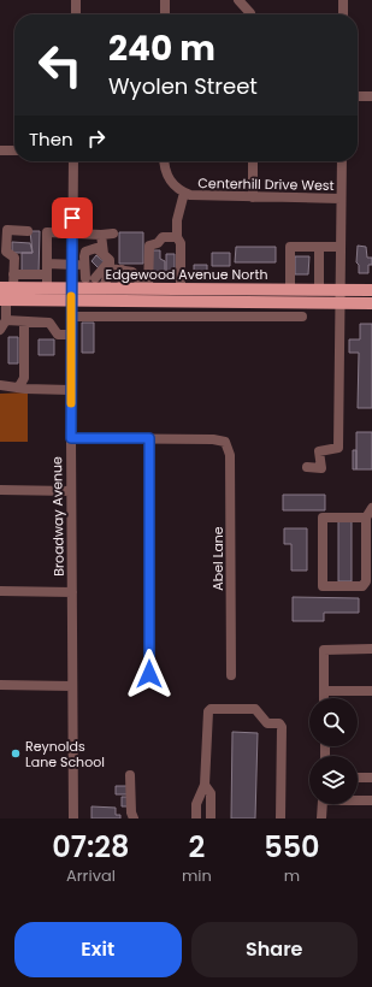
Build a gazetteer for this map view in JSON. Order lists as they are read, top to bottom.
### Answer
{
  "streets": {
    "main road": ["Edgewood Avenue North"],
    "street": ["Centerhill Drive West", "Broadway Avenue", "Abel Lane"]
  },
  "crossings": [
    ["Edgewood Avenue North", "Broadway Avenue"]
  ],
  "places": ["Reynolds Lane School"],
  "page": {
    "turn": ["240 m", "Wyolen Street"],
    "then": "Then",
    "eta": [
      "07:28",
      "Arrival",
      "2",
      "min",
      "550",
      "m"
    ],
    "buttons": ["Exit", "Share"]
  }
}
